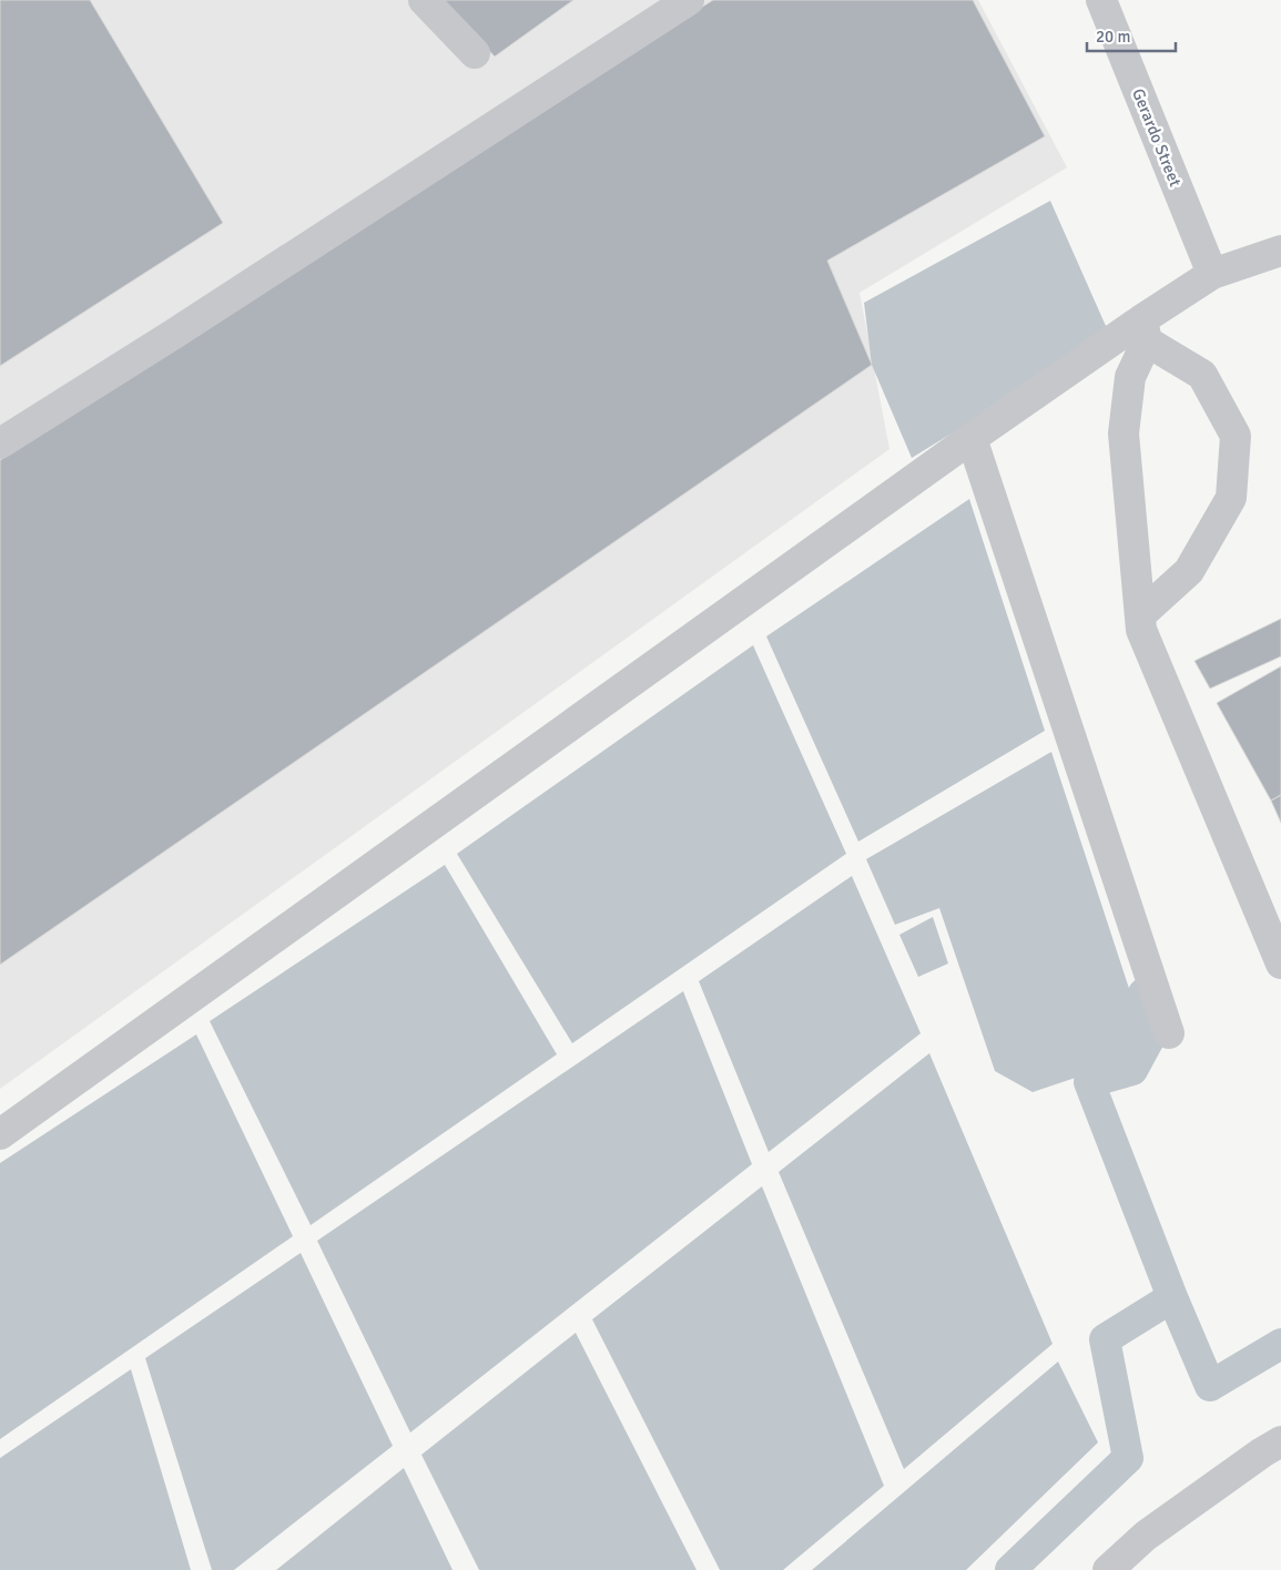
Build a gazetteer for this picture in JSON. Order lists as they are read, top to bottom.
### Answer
{
  "streets": {
    "street": ["Gerardo Street"]
  },
  "scale_bar": "20 m"
}
